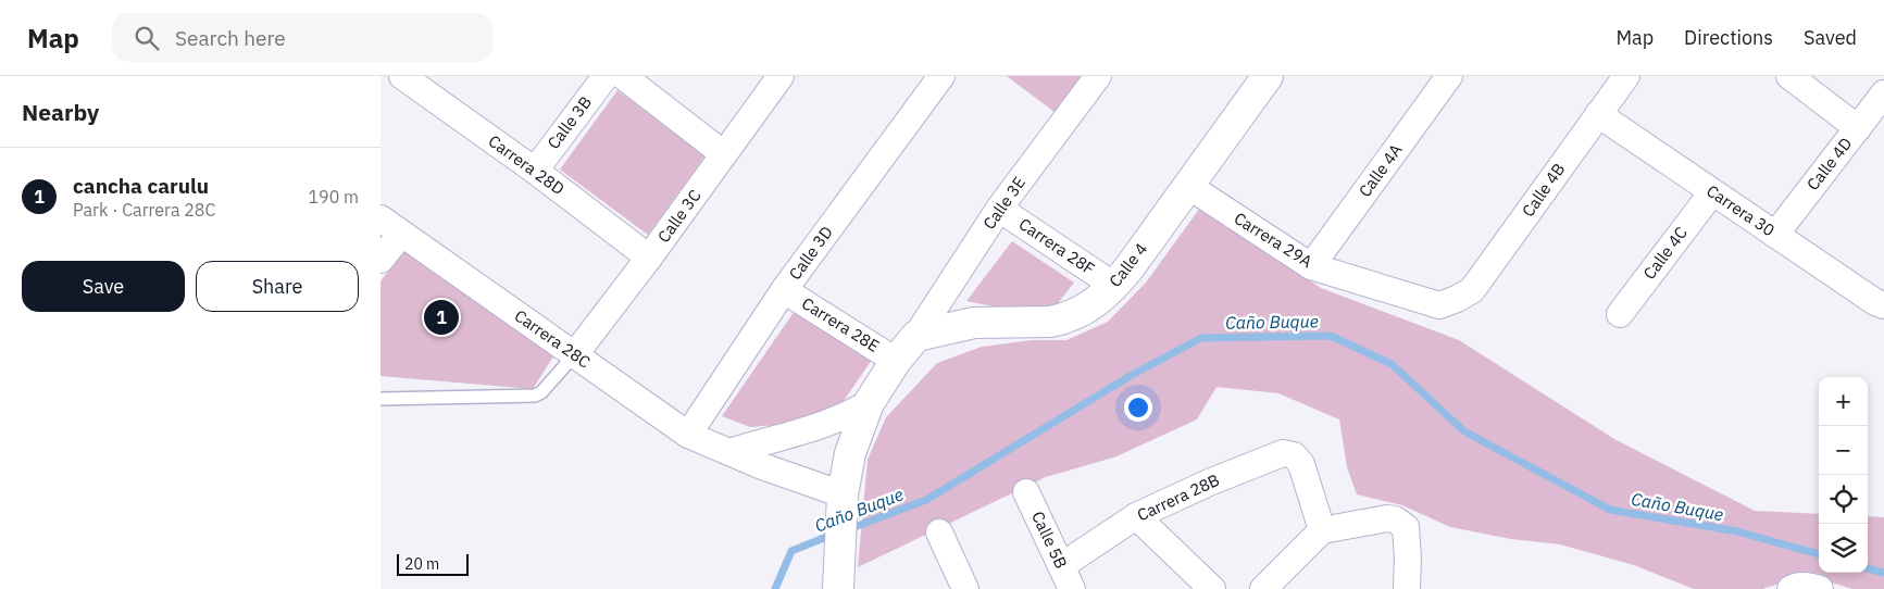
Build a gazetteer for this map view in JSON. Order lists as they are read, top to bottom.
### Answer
{
  "streets": {
    "street": [
      "Calle 3B",
      "Calle 4D",
      "Carrera 28D",
      "Calle 4A",
      "Calle 4B",
      "Calle 3E",
      "Carrera 30",
      "Calle 3C",
      "Carrera 29A",
      "Carrera 28F",
      "Calle 3D",
      "Calle 4C",
      "Calle 4",
      "Carrera 28E",
      "Carrera 28C",
      "Carrera 28B",
      "Calle 5B"
    ]
  },
  "crossings": [
    ["Calle 3B", "Carrera 28D"],
    ["Calle 4D", "Carrera 30"],
    ["Carrera 28D", "Calle 3C"],
    ["Calle 4A", "Carrera 29A"],
    ["Calle 4B", "Carrera 30"],
    ["Calle 4B", "Carrera 29A"],
    ["Calle 3E", "Carrera 28F"],
    ["Calle 3E", "Calle 4"],
    ["Carrera 30", "Calle 4C"],
    ["Calle 3C", "Carrera 28C"],
    ["Carrera 29A", "Calle 4"],
    ["Carrera 28F", "Calle 4"],
    ["Calle 3D", "Carrera 28E"],
    ["Calle 3D", "Carrera 28C"],
    ["Carrera 28B", "Calle 5B"]
  ],
  "water": ["Caño Buque"],
  "scale_bar": "20 m",
  "page": {
    "header": "Map",
    "search": "Search here",
    "nav": ["Map", "Directions", "Saved"],
    "heading": "Nearby",
    "list": [
      {
        "mark": "1",
        "name": "cancha carulu",
        "note": "Park · Carrera 28C",
        "value": "190 m"
      }
    ],
    "buttons": ["Save", "Share"],
    "pins": "1",
    "map_buttons": ["+", "−"],
    "scale": "20 m"
  }
}
